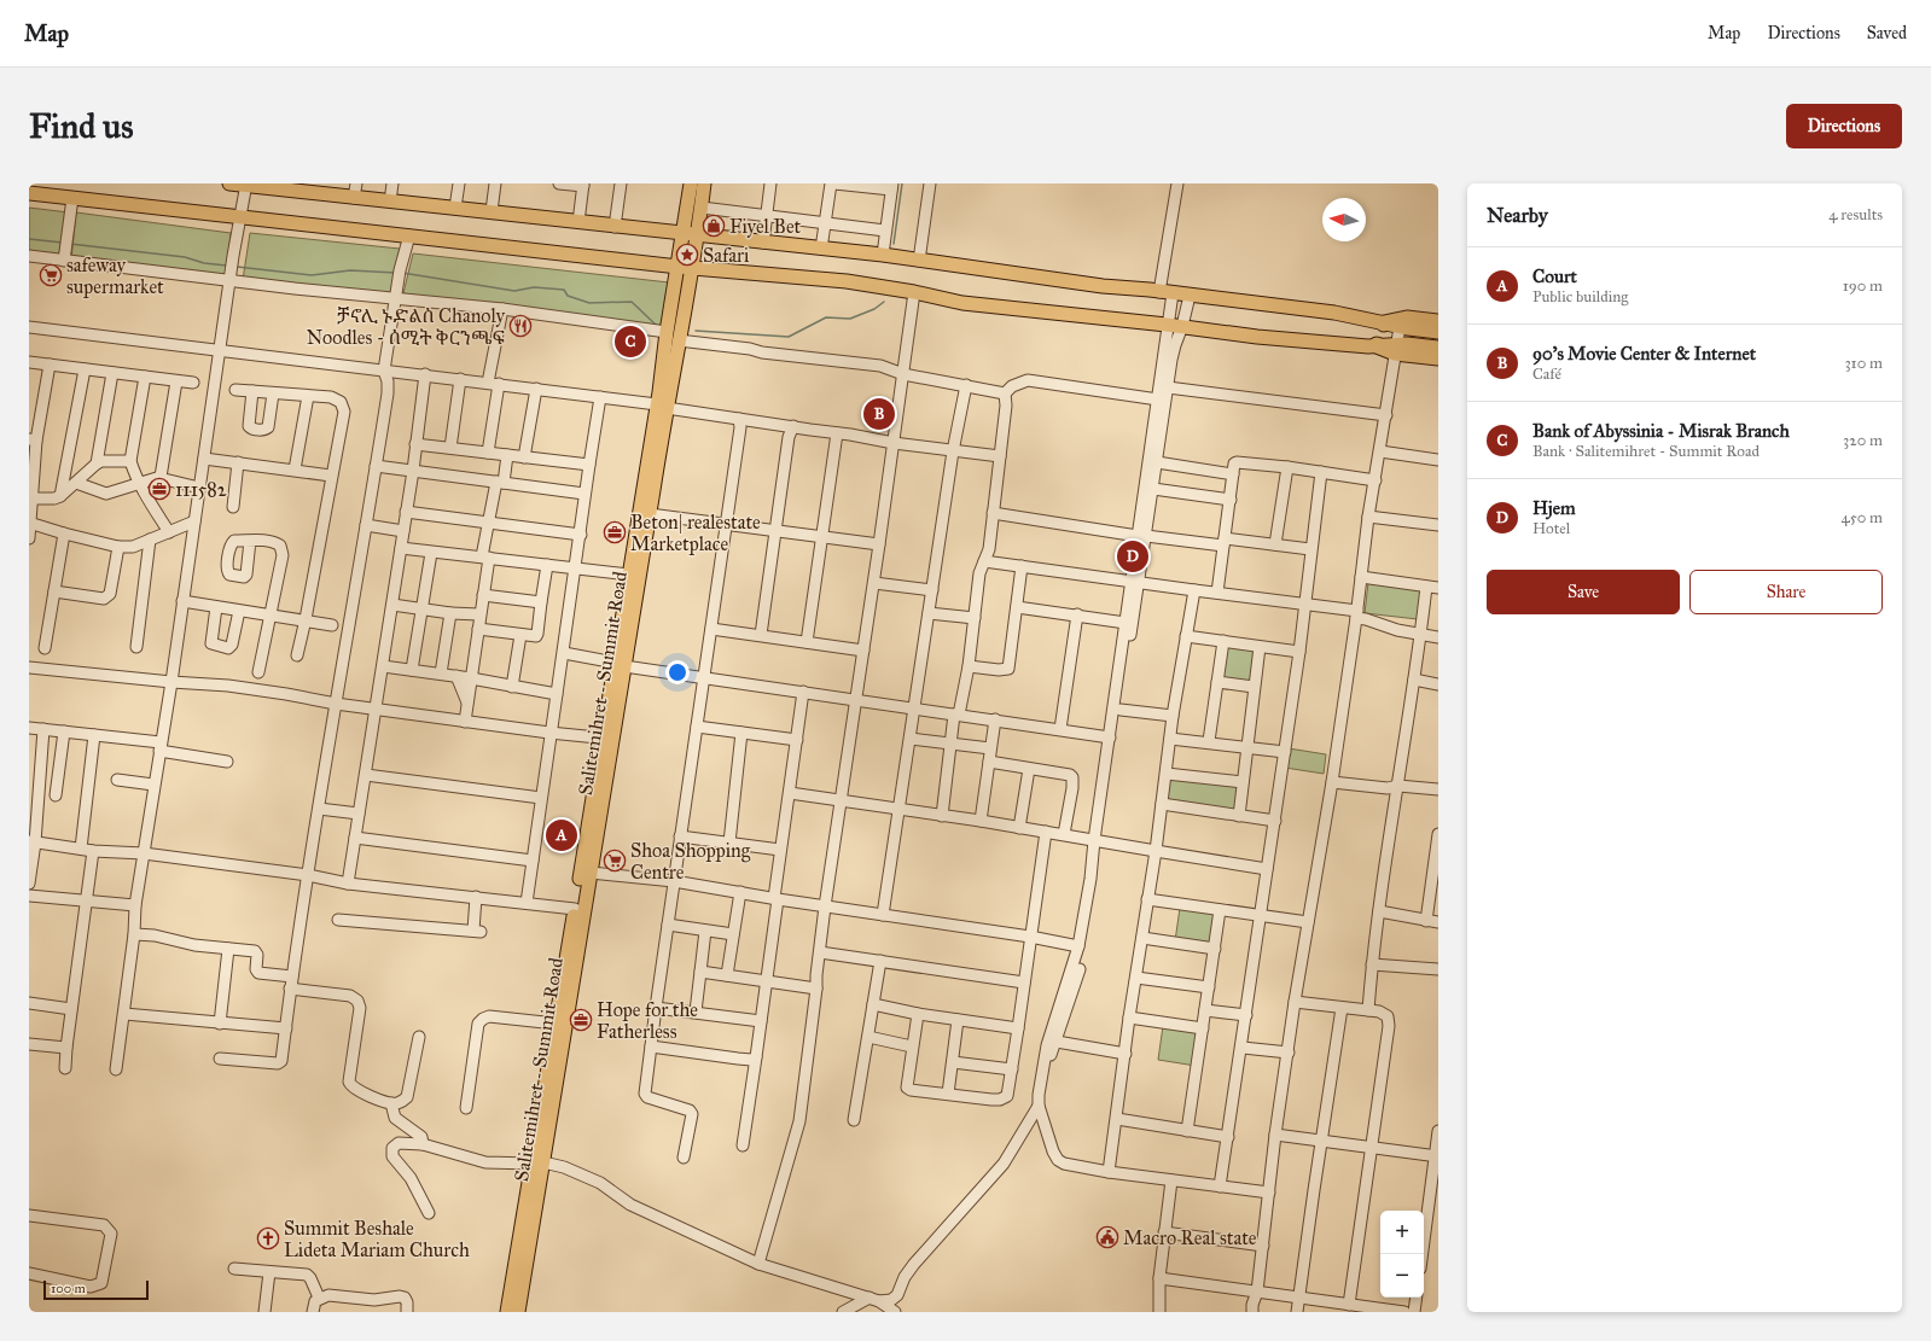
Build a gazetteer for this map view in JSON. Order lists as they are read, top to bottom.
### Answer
{
  "streets": {
    "main road": ["Salitemihret - Summit Road"]
  },
  "places": {
    "shop": ["Fiyel Bet"],
    "place": ["Safari"],
    "supermarket": ["safeway supermarket", "Shoa Shopping Centre"],
    "restaurant": ["ቻኖሊ ኑድልስ Chanoly Noodles - ሰሚት ቅርንጫፍ"],
    "office": ["111582", "Beton| realestate Marketplace", "Hope for the Fatherless"],
    "public building": ["Macro Real state"],
    "church": ["Summit Beshale Lideta Mariam Church"]
  },
  "scale_bar": "100 m",
  "north": "left",
  "page": {
    "header": "Map",
    "nav": ["Map", "Directions", "Saved"],
    "buttons": [
      "Directions",
      ["Save", "Share"]
    ],
    "title": "Find us",
    "heading": ["Nearby", "4 results"],
    "list": [
      {
        "mark": "A",
        "name": "Court",
        "note": "Public building",
        "value": "190 m"
      },
      {
        "mark": "B",
        "name": "90's Movie Center & Internet",
        "note": "Café",
        "value": "310 m"
      },
      {
        "mark": "C",
        "name": "Bank of Abyssinia - Misrak Branch",
        "note": "Bank · Salitemihret - Summit Road",
        "value": "320 m"
      },
      {
        "mark": "D",
        "name": "Hjem",
        "note": "Hotel",
        "value": "450 m"
      }
    ],
    "pins": [
      "C",
      "B",
      "D",
      "A"
    ],
    "map_buttons": ["+", "−"],
    "scale": "100 m"
  }
}
